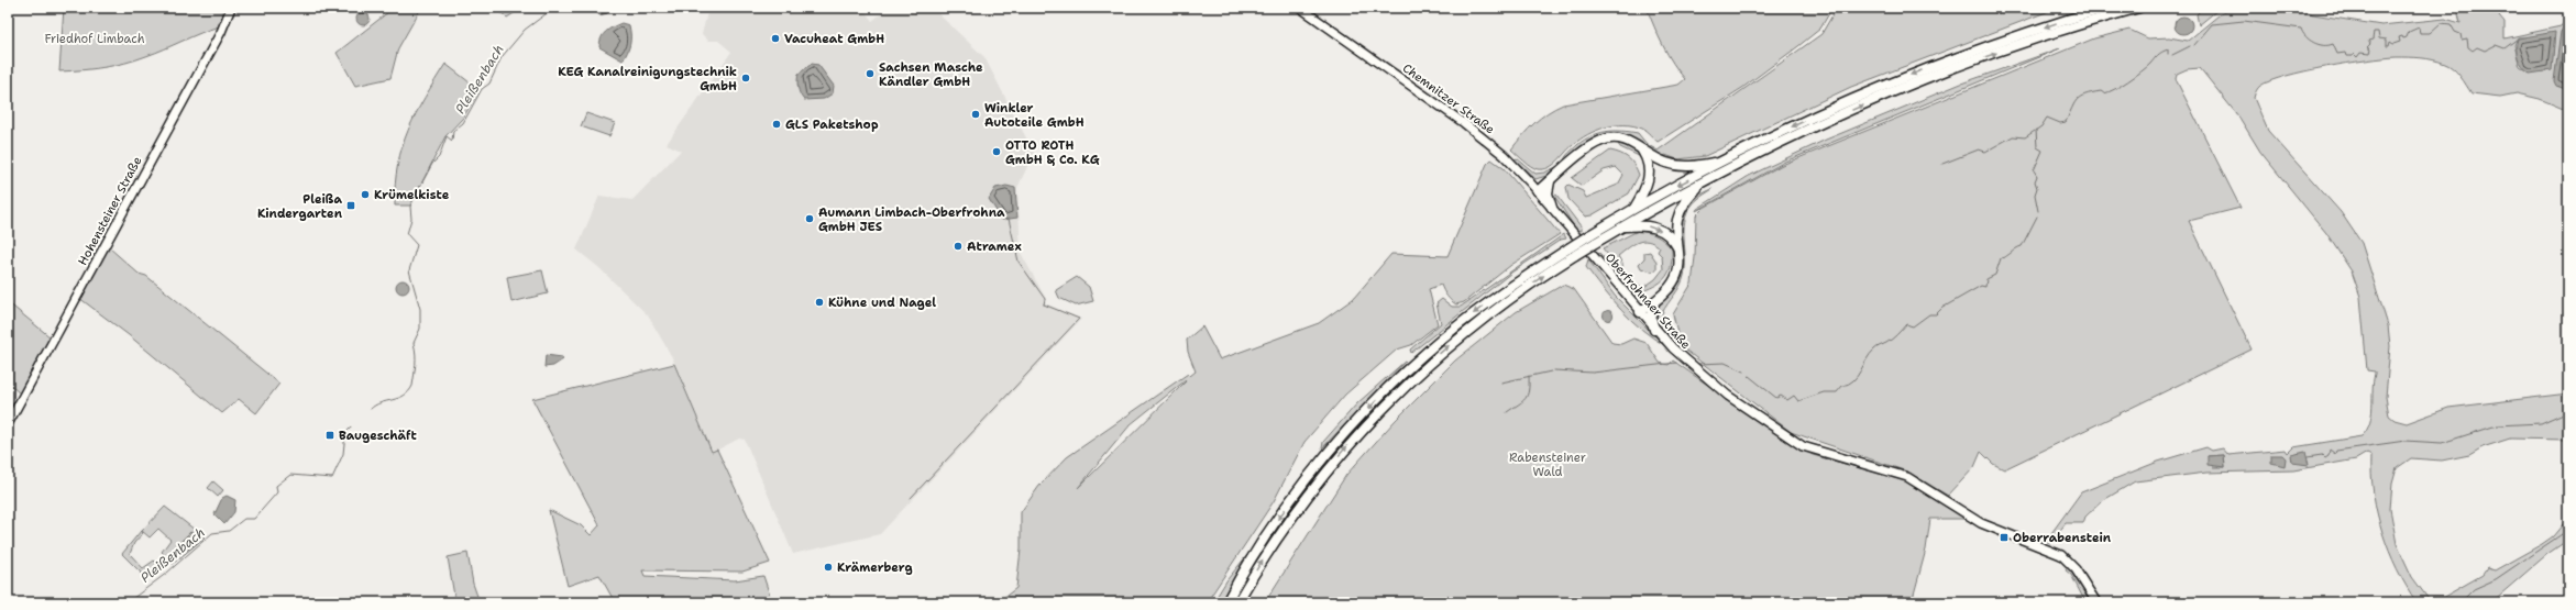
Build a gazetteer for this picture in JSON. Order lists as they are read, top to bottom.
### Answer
{
  "streets": {
    "main road": ["Chemnitzer Straße", "Hohensteiner Straße", "Oberfrohnaer Straße"]
  },
  "crossings": [
    ["Chemnitzer Straße", "Oberfrohnaer Straße"]
  ],
  "water": ["Pleißenbach"],
  "parks": ["Friedhof Limbach", "Rabensteiner Wald"],
  "places": {
    "other": [
      "Vacuheat GmbH",
      "Sachsen Masche Kändler GmbH",
      "KEG Kanalreinigungstechnik GmbH",
      "Winkler Autoteile GmbH",
      "GLS Paketshop",
      "OTTO ROTH GmbH & Co. KG",
      "Krümelkiste",
      "Aumann Limbach-Oberfrohna GmbH JES",
      "Atramex",
      "Kühne und Nagel",
      "Krämerberg"
    ],
    "transit": ["Pleißa Kindergarten", "Baugeschäft", "Oberrabenstein"]
  }
}
